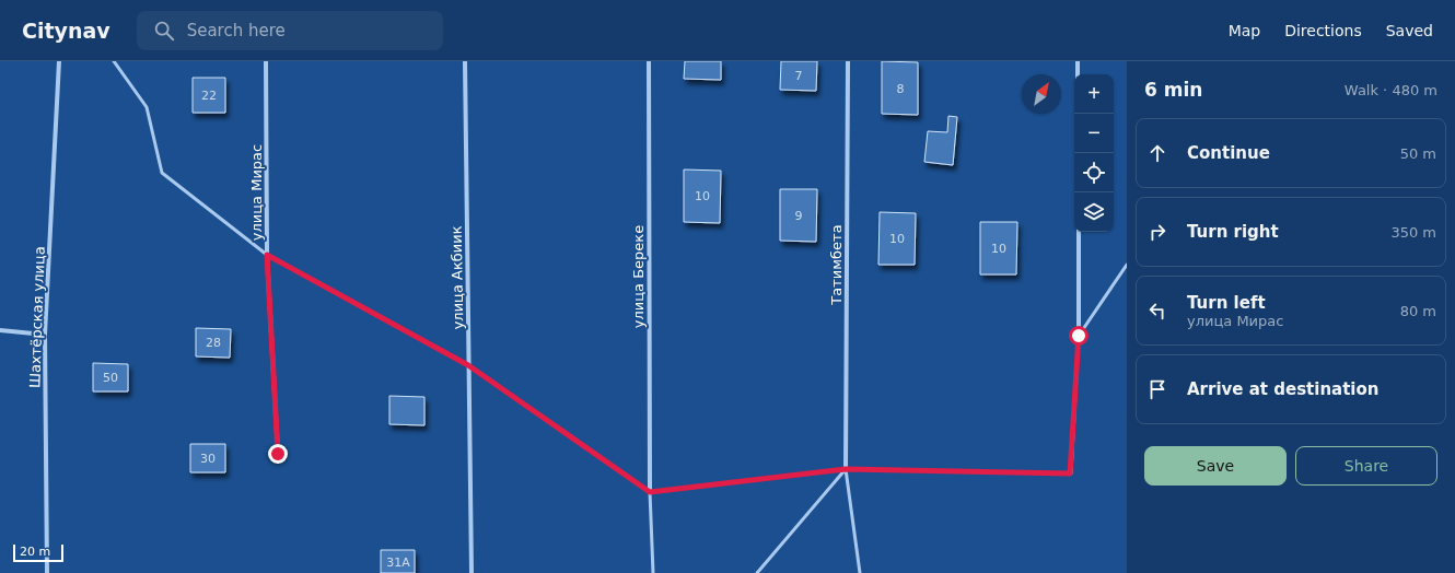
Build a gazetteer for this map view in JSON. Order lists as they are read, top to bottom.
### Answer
{
  "streets": {
    "street": [
      "улица Мирас",
      "Татимбета",
      "улица Береке",
      "улица Акбиик",
      "Шахтёрская улица"
    ]
  },
  "house_numbers": [
    "7",
    "8",
    "22",
    "10",
    "9",
    "10",
    "10",
    "28",
    "50",
    "30",
    "31A"
  ],
  "scale_bar": "20 m",
  "north": "top right",
  "page": {
    "header": "Citynav",
    "search": "Search here",
    "nav": ["Map", "Directions", "Saved"],
    "heading": ["6 min", "Walk · 480 m"],
    "map_buttons": ["+", "−"],
    "list": [
      ["Continue", "50 m"],
      ["Turn right", "350 m"],
      ["Turn left", "улица Мирас", "80 m"],
      "Arrive at destination"
    ],
    "buttons": ["Save", "Share"],
    "scale": "20 m"
  }
}
